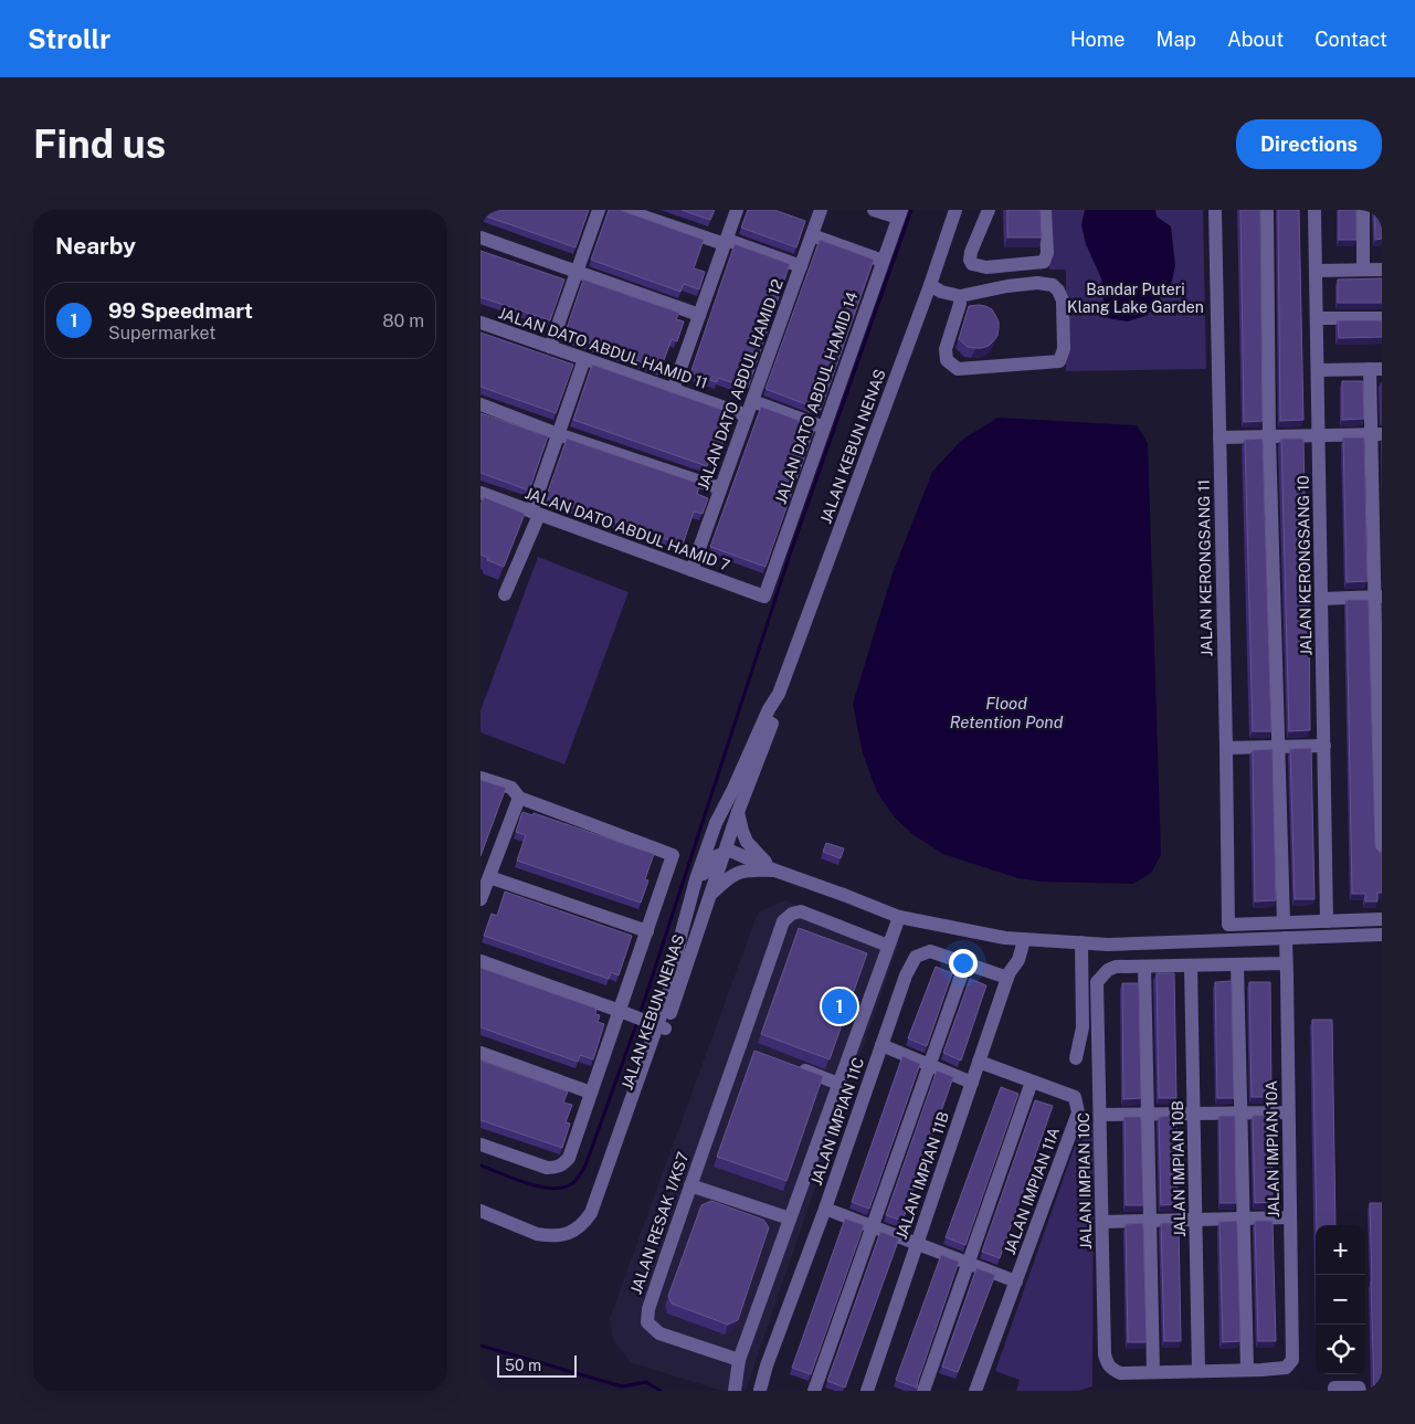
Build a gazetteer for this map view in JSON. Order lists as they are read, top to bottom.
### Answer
{
  "streets": {
    "street": [
      "JALAN DATO ABDUL HAMID 11",
      "JALAN DATO ABDUL HAMID 12",
      "JALAN DATO ABDUL HAMID 14",
      "JALAN KEBUN NENAS",
      "JALAN DATO ABDUL HAMID 7",
      "JALAN KERONGSANG 10",
      "JALAN KERONGSANG 11",
      "JALAN IMPIAN 11C",
      "JALAN IMPIAN 10A",
      "JALAN IMPIAN 10B",
      "JALAN IMPIAN 11B",
      "JALAN IMPIAN 10C",
      "JALAN IMPIAN 11A",
      "JALAN RESAK 1/KS7"
    ]
  },
  "crossings": [
    ["JALAN DATO ABDUL HAMID 11", "JALAN DATO ABDUL HAMID 12"],
    ["JALAN DATO ABDUL HAMID 12", "JALAN DATO ABDUL HAMID 7"],
    ["JALAN DATO ABDUL HAMID 14", "JALAN DATO ABDUL HAMID 7"],
    ["JALAN IMPIAN 11C", "JALAN IMPIAN 11B"],
    ["JALAN IMPIAN 11B", "JALAN IMPIAN 11A"]
  ],
  "water": ["Flood Retention Pond"],
  "parks": ["Bandar Puteri Klang Lake Garden"],
  "scale_bar": "50 m",
  "page": {
    "header": "Strollr",
    "nav": [
      "Home",
      "Map",
      "About",
      "Contact"
    ],
    "buttons": "Directions",
    "title": "Find us",
    "heading": "Nearby",
    "list": [
      {
        "mark": "1",
        "name": "99 Speedmart",
        "note": "Supermarket",
        "value": "80 m"
      }
    ],
    "pins": "1",
    "map_buttons": ["+", "−"],
    "scale": "50 m"
  }
}
